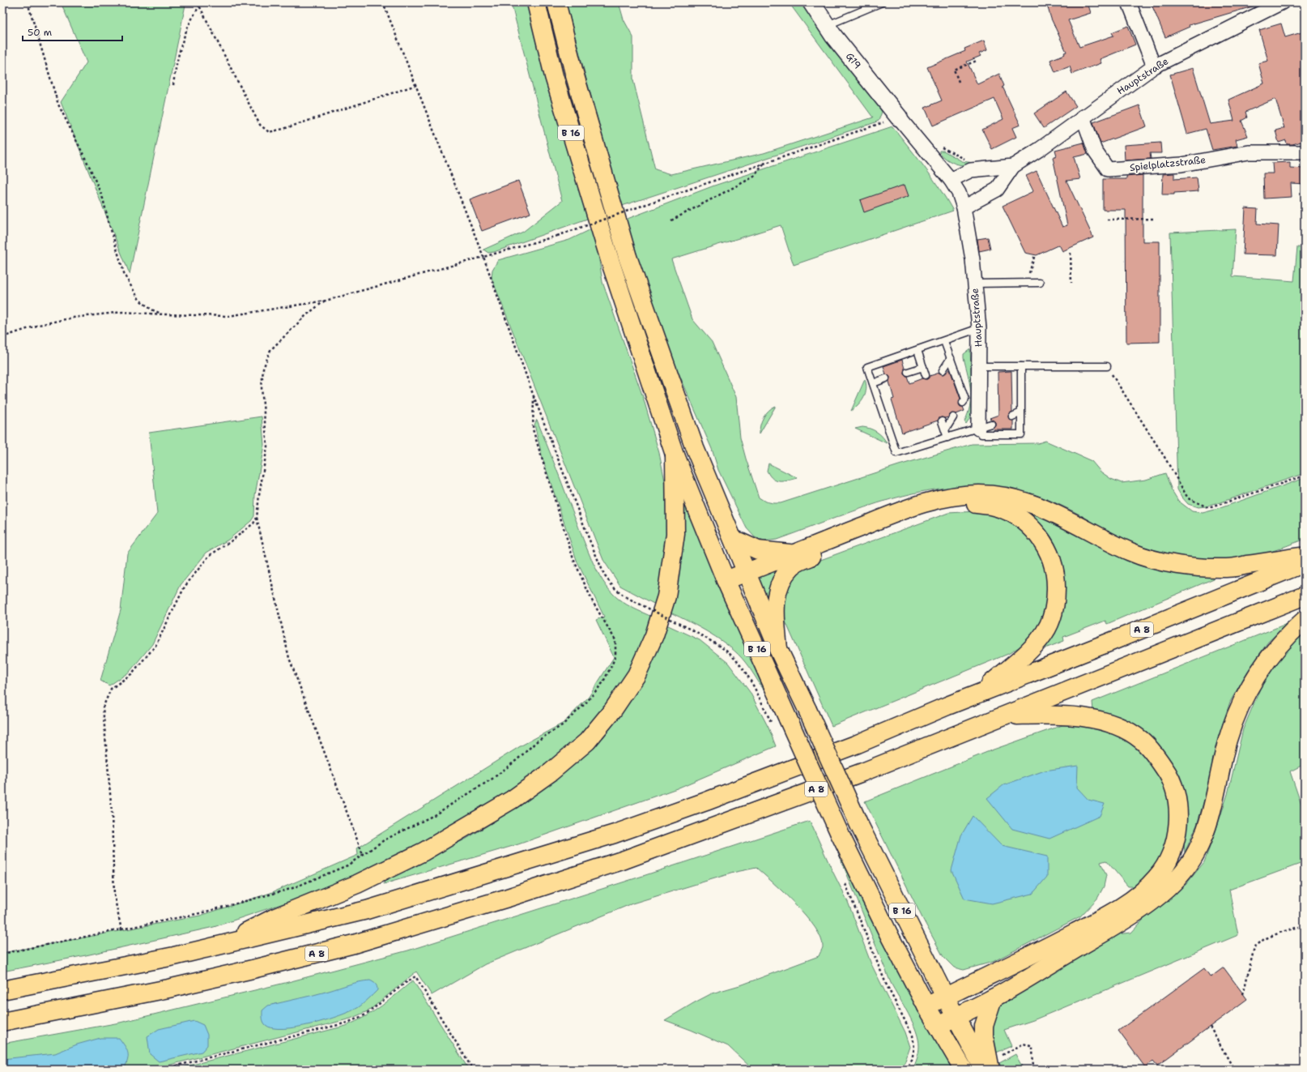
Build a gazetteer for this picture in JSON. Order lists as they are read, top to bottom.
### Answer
{
  "streets": {
    "main road": ["B 16", "A 8"],
    "street": ["G19", "Hauptstraße", "Spielplatzstraße"]
  },
  "crossings": [
    ["G19", "Hauptstraße"],
    ["Hauptstraße", "Spielplatzstraße"]
  ],
  "scale_bar": "50 m"
}
